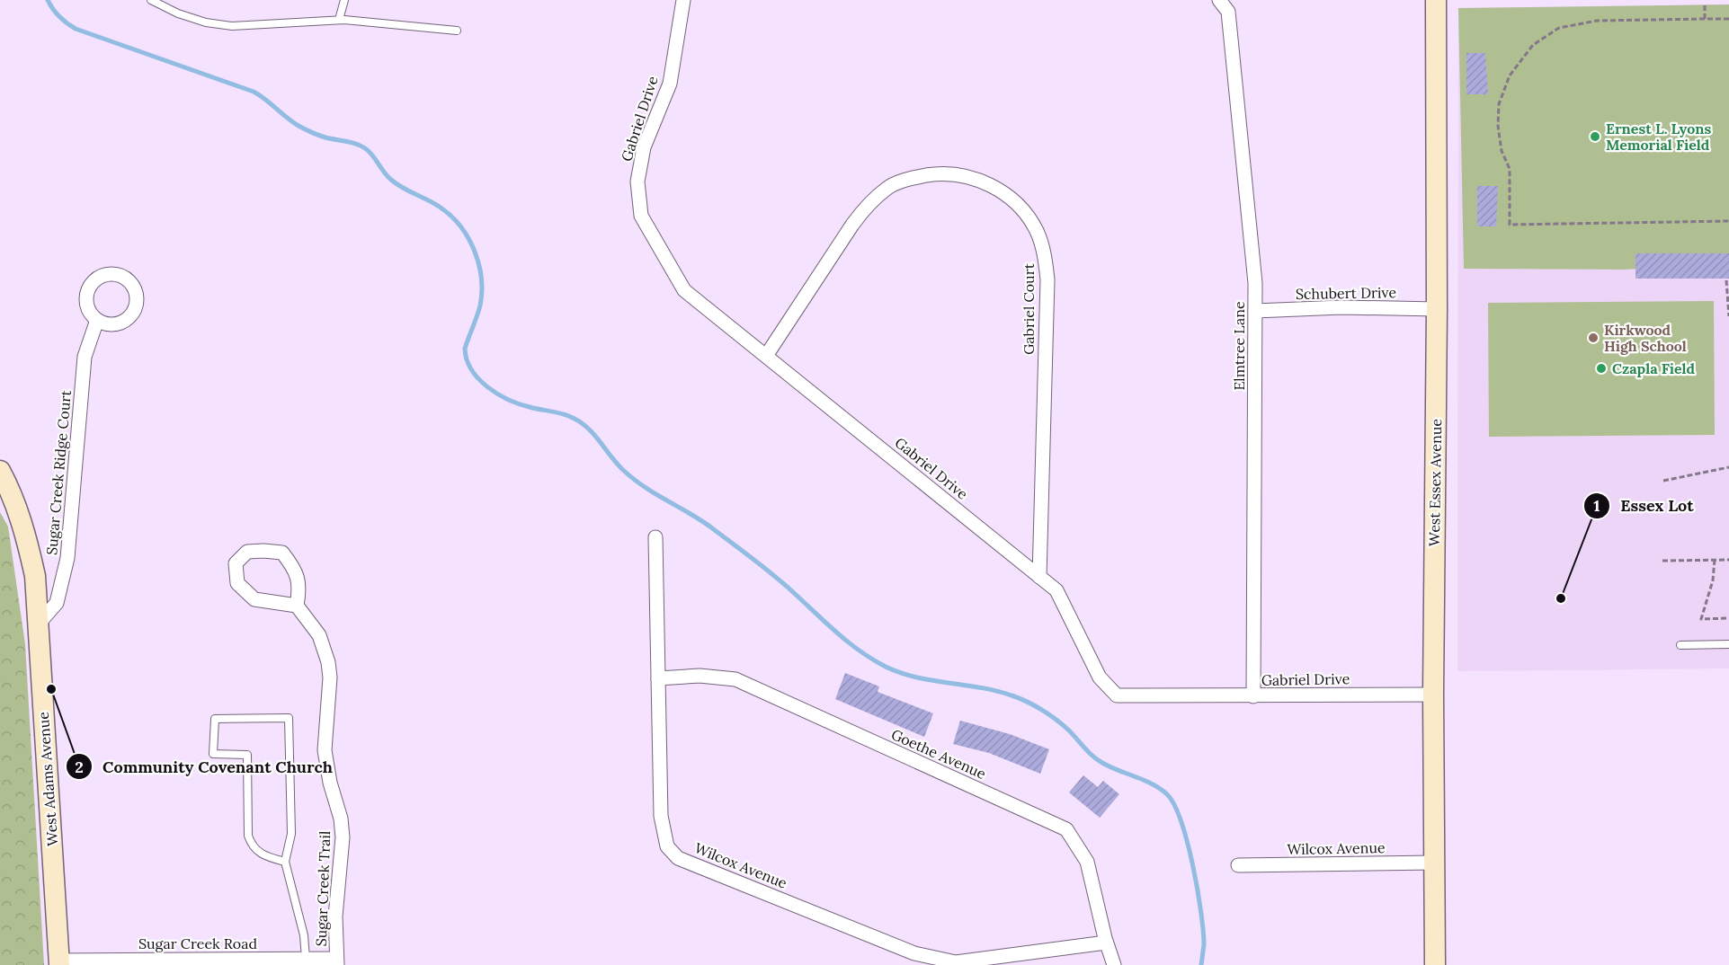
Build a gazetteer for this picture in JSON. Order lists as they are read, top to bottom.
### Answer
{
  "streets": {
    "street": [
      "Gabriel Drive",
      "Schubert Drive",
      "Gabriel Court",
      "Elmtree Lane",
      "Sugar Creek Ridge Court",
      "West Essex Avenue",
      "Goethe Avenue",
      "West Adams Avenue",
      "Wilcox Avenue",
      "Sugar Creek Trail",
      "Sugar Creek Road"
    ]
  },
  "crossings": [
    ["Gabriel Drive", "Gabriel Court"],
    ["Gabriel Drive", "Elmtree Lane"],
    ["Gabriel Drive", "West Essex Avenue"],
    ["Schubert Drive", "Elmtree Lane"],
    ["Schubert Drive", "West Essex Avenue"],
    ["Sugar Creek Ridge Court", "West Adams Avenue"],
    ["West Essex Avenue", "Wilcox Avenue"],
    ["Goethe Avenue", "Wilcox Avenue"],
    ["West Adams Avenue", "Sugar Creek Road"],
    ["Sugar Creek Trail", "Sugar Creek Road"]
  ],
  "places": [
    "Ernest L. Lyons Memorial Field",
    "Kirkwood High School",
    "Czapla Field",
    "Essex Lot",
    "Community Covenant Church"
  ]
}
